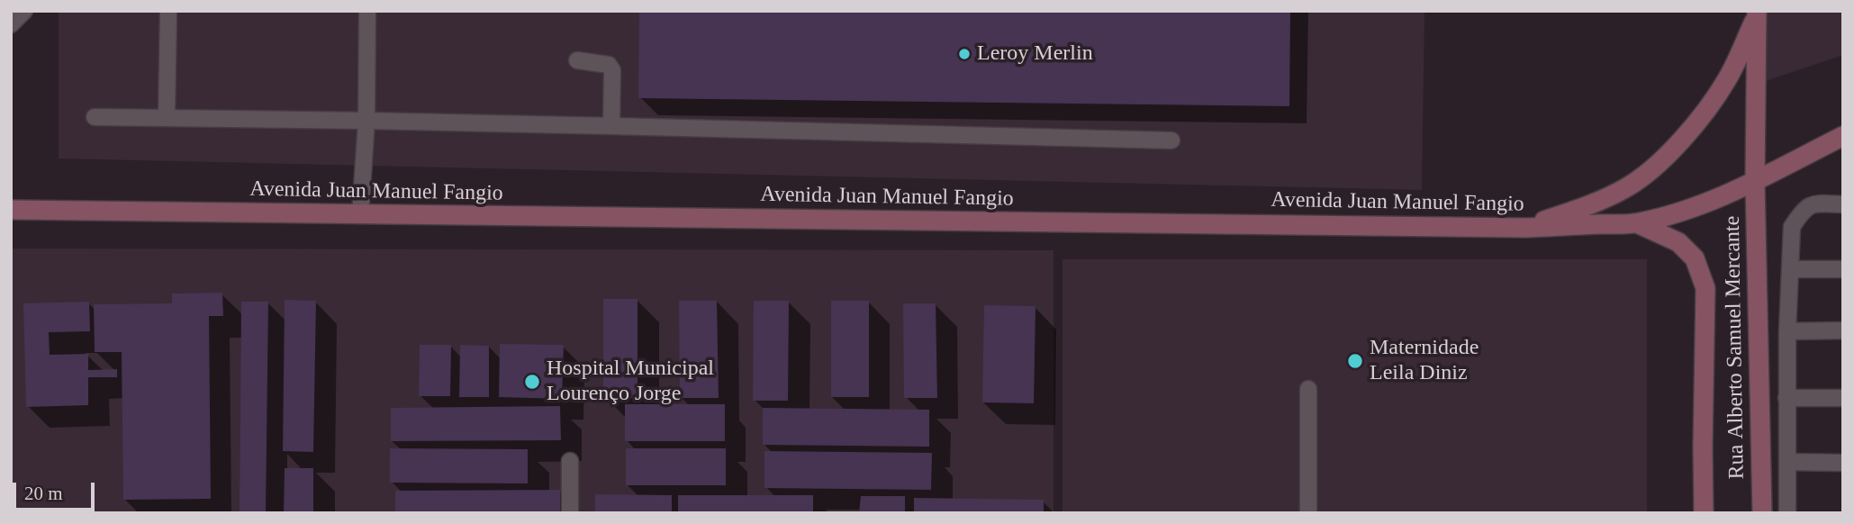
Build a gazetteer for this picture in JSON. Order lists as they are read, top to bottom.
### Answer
{
  "streets": {
    "street": ["Avenida Juan Manuel Fangio", "Rua Alberto Samuel Mercante"]
  },
  "crossings": [
    ["Avenida Juan Manuel Fangio", "Rua Alberto Samuel Mercante"]
  ],
  "places": ["Leroy Merlin", "Maternidade Leila Diniz", "Hospital Municipal Lourenço Jorge"],
  "scale_bar": "20 m"
}
